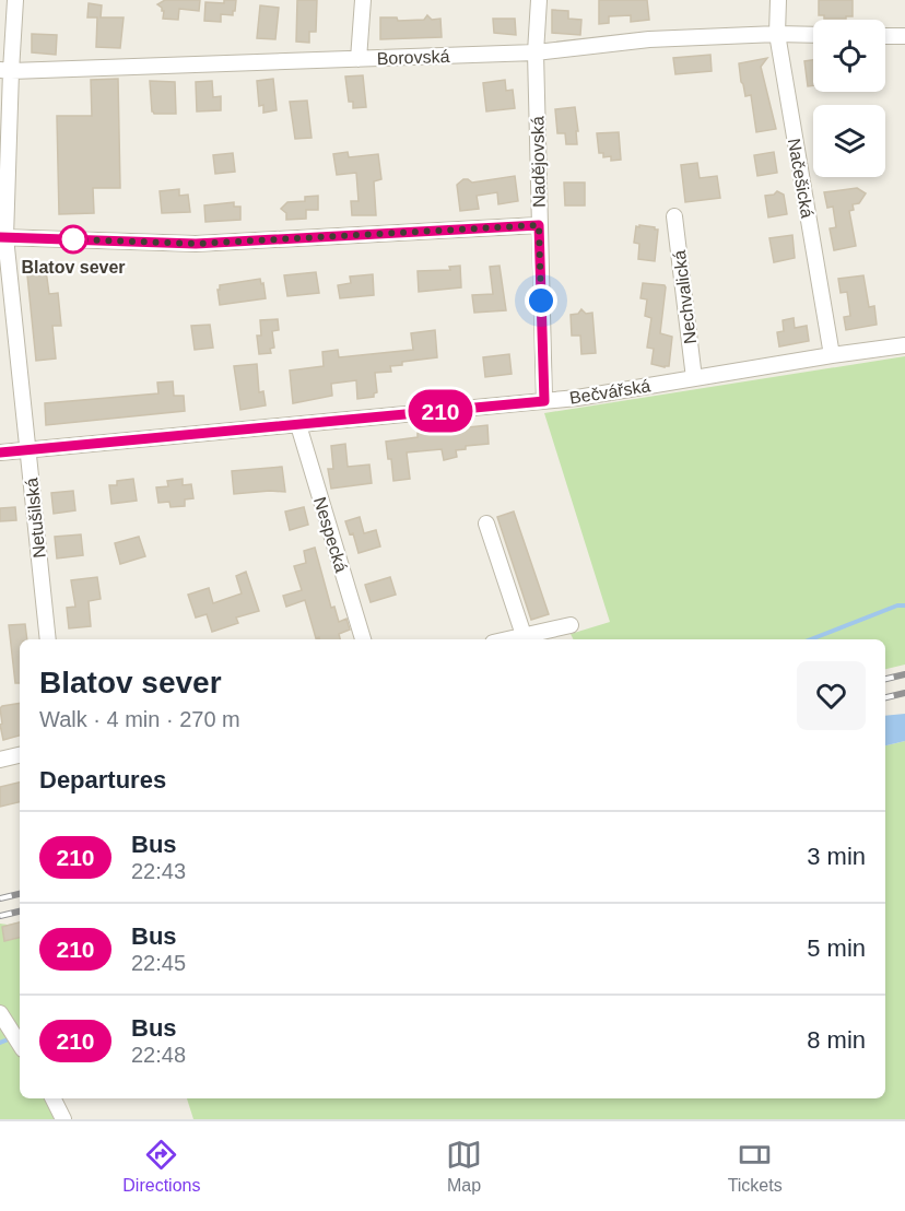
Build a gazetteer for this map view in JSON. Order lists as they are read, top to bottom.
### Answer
{
  "streets": {
    "street": [
      "Borovská",
      "Nadějovská",
      "Načešická",
      "Nechvalická",
      "Bečvářská",
      "Netušilská",
      "Nespecká"
    ]
  },
  "crossings": [
    ["Borovská", "Nadějovská"],
    ["Borovská", "Načešická"],
    ["Borovská", "Netušilská"],
    ["Nadějovská", "Bečvářská"],
    ["Načešická", "Bečvářská"],
    ["Nechvalická", "Bečvářská"],
    ["Bečvářská", "Netušilská"],
    ["Bečvářská", "Nespecká"]
  ],
  "places": ["Blatov sever"],
  "lines": ["bus line 210"],
  "page": {
    "on_map": "210",
    "heading": [
      ["Blatov sever", "Walk · 4 min · 270 m"],
      "Departures"
    ],
    "list": [
      {
        "mark": "210",
        "name": "Bus",
        "note": "22:43",
        "value": "3 min"
      },
      {
        "mark": "210",
        "name": "Bus",
        "note": "22:45",
        "value": "5 min"
      },
      {
        "mark": "210",
        "name": "Bus",
        "note": "22:48",
        "value": "8 min"
      }
    ],
    "tabs": ["Directions", "Map", "Tickets"]
  }
}
